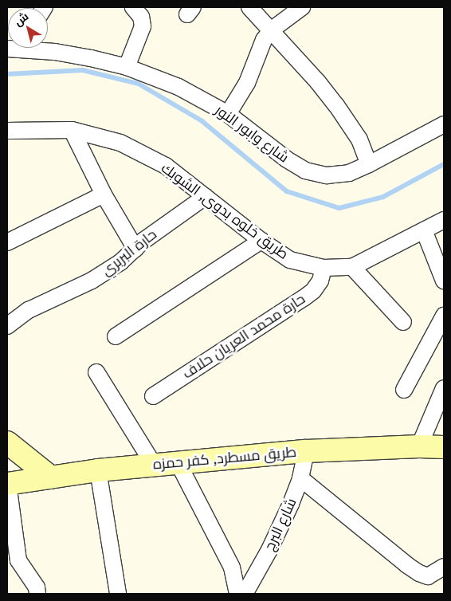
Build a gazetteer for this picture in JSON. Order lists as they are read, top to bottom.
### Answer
{
  "streets": {
    "main road": ["طريق مسطرد, كفر حمزه"],
    "street": [
      "شارع وابور النور",
      "طريق خلوه بدوى, الشوبك",
      "حارة البربري",
      "حارة محمد العريان حلاف",
      "شارع البرج"
    ]
  },
  "crossings": [
    ["طريق خلوه بدوى, الشوبك", "حارة البربري"],
    ["طريق خلوه بدوى, الشوبك", "حارة محمد العريان حلاف"],
    ["طريق مسطرد, كفر حمزه", "شارع البرج"]
  ],
  "north": "top left"
}
